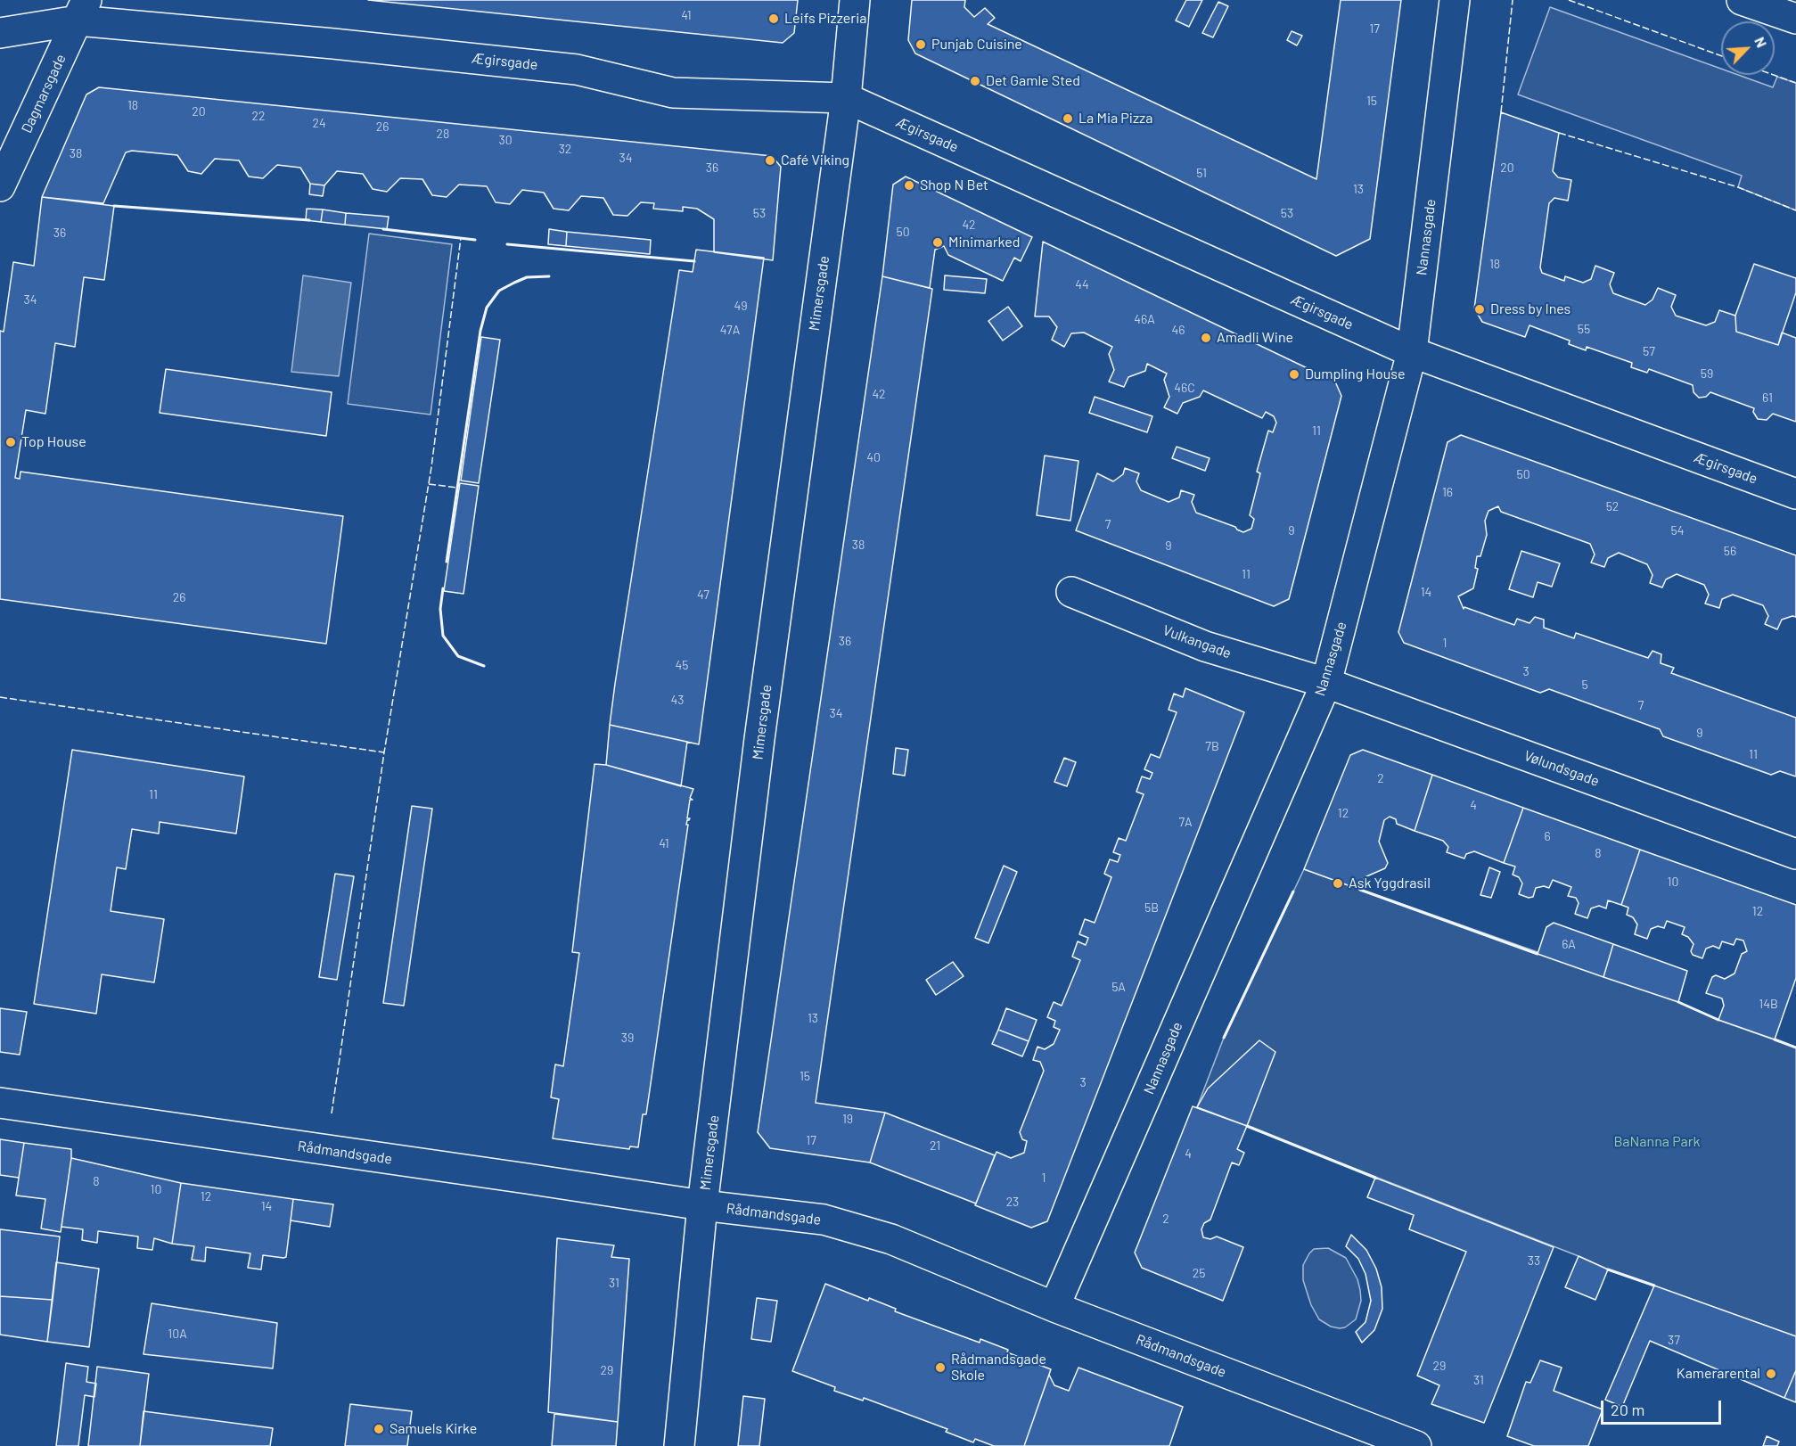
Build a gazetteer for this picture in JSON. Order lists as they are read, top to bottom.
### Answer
{
  "streets": {
    "street": [
      "Ægirsgade",
      "Dagmarsgade",
      "Nannasgade",
      "Mimersgade",
      "Vulkangade",
      "Vølundsgade",
      "Rådmandsgade"
    ]
  },
  "crossings": [
    ["Ægirsgade", "Dagmarsgade"],
    ["Ægirsgade", "Nannasgade"],
    ["Ægirsgade", "Mimersgade"],
    ["Nannasgade", "Vulkangade"],
    ["Nannasgade", "Vølundsgade"],
    ["Nannasgade", "Rådmandsgade"],
    ["Mimersgade", "Rådmandsgade"],
    ["Vulkangade", "Vølundsgade"]
  ],
  "parks": ["BaNanna Park"],
  "places": [
    "Leifs Pizzeria",
    "Punjab Cuisine",
    "Det Gamle Sted",
    "La Mia Pizza",
    "Café Viking",
    "Shop N Bet",
    "Minimarked",
    "Dress by Ines",
    "Amadli Wine",
    "Dumpling House",
    "Top House",
    "Ask Yggdrasil",
    "Rådmandsgade Skole",
    "Kamerarental",
    "Samuels Kirke"
  ],
  "house_numbers": [
    "41",
    "17",
    "15",
    "18",
    "20",
    "22",
    "24",
    "26",
    "28",
    "30",
    "32",
    "38",
    "34",
    "36",
    "20",
    "51",
    "13",
    "53",
    "53",
    "42",
    "50",
    "36",
    "18",
    "44",
    "34",
    "49",
    "46A",
    "55",
    "47A",
    "46",
    "57",
    "59",
    "46C",
    "42",
    "61",
    "11",
    "40",
    "50",
    "16",
    "52",
    "7",
    "9",
    "54",
    "38",
    "9",
    "56",
    "11",
    "14",
    "47",
    "26",
    "36",
    "1",
    "45",
    "3",
    "5",
    "43",
    "7",
    "34",
    "9",
    "7B",
    "11",
    "2",
    "11",
    "4",
    "12",
    "7A",
    "6",
    "41",
    "8",
    "10",
    "5B",
    "12",
    "6A",
    "5A",
    "14B",
    "13",
    "39",
    "15",
    "3",
    "19",
    "17",
    "21",
    "4",
    "1",
    "8",
    "10",
    "12",
    "23",
    "14",
    "2",
    "33",
    "25",
    "31",
    "10A",
    "37",
    "29",
    "29",
    "31"
  ],
  "scale_bar": "20 m",
  "north": "top right"
}
